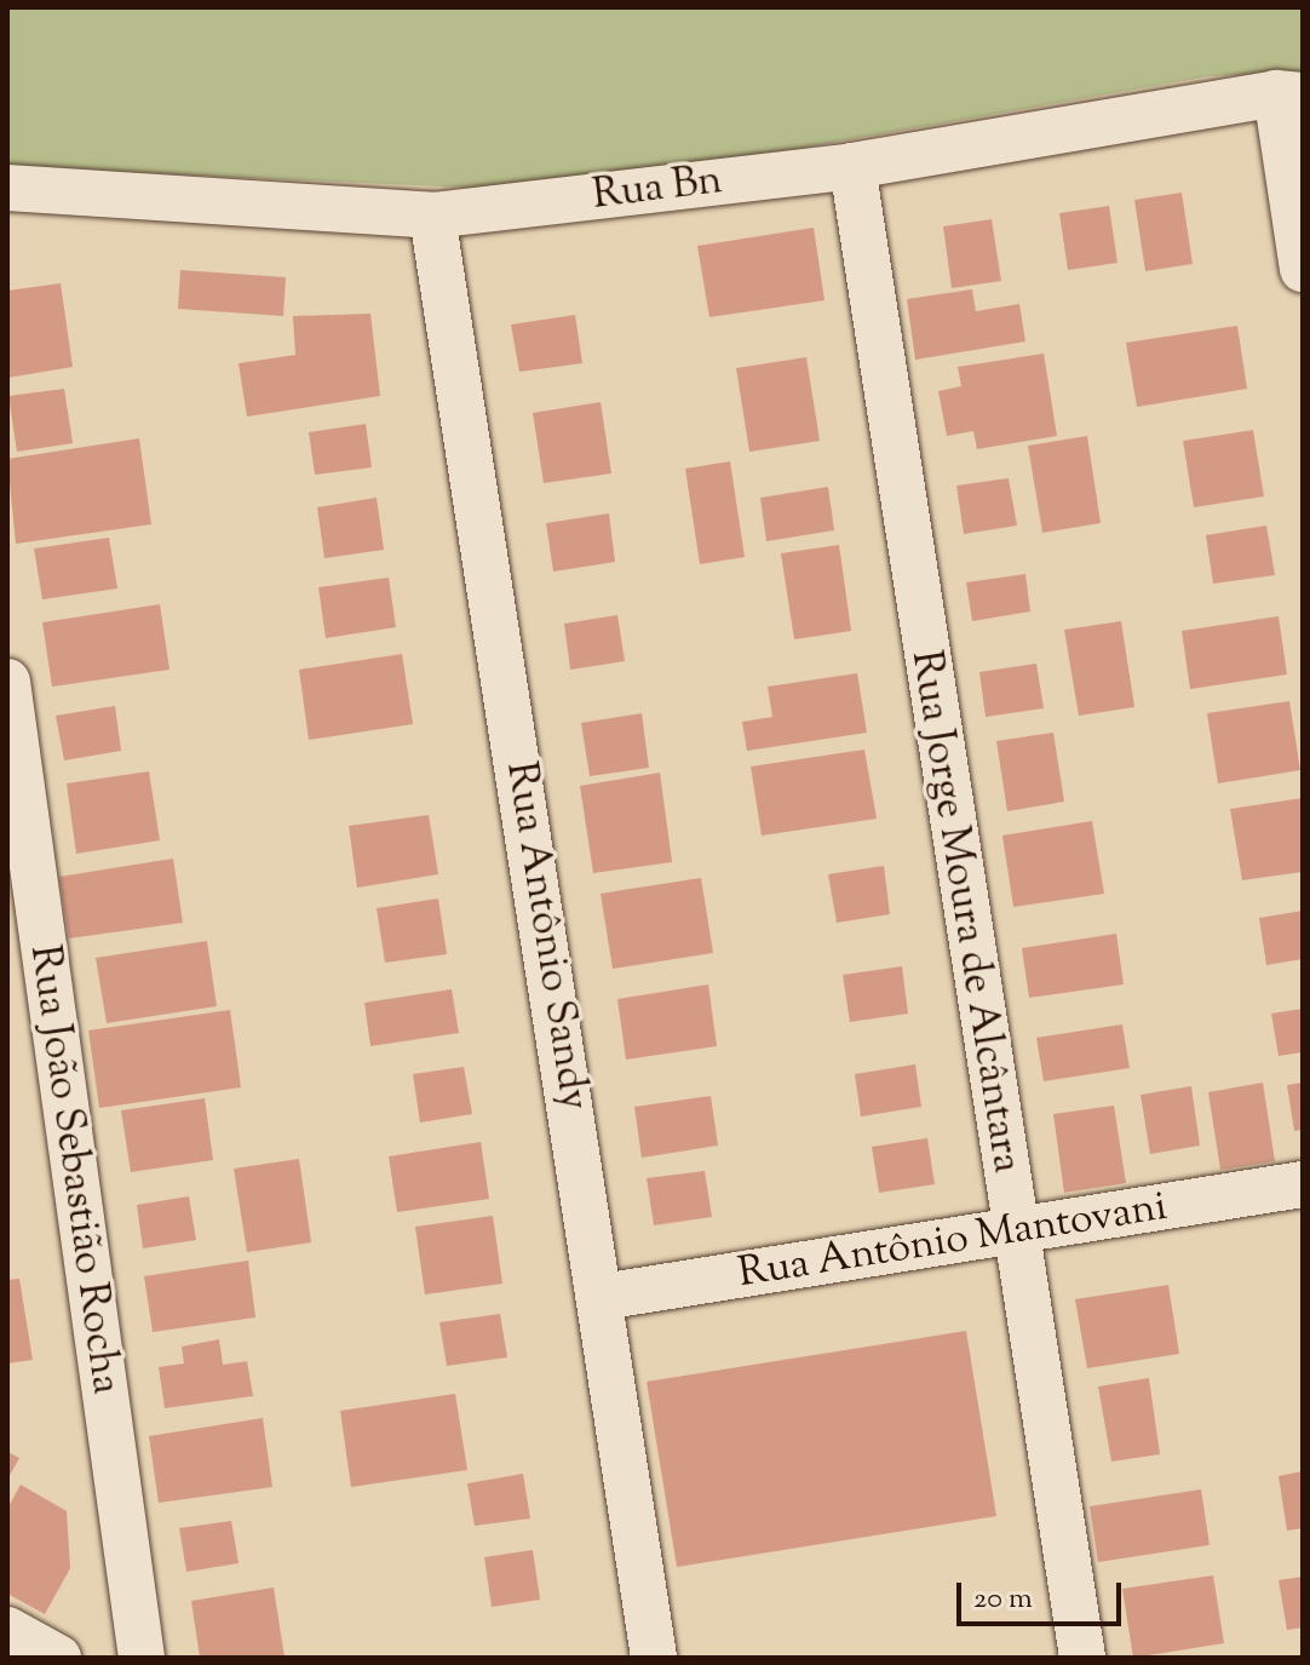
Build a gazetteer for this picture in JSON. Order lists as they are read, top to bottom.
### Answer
{
  "streets": {
    "street": [
      "Rua Bn",
      "Rua Jorge Moura de Alcântara",
      "Rua Antônio Sandy",
      "Rua João Sebastião Rocha",
      "Rua Antônio Mantovani"
    ]
  },
  "crossings": [
    ["Rua Bn", "Rua Jorge Moura de Alcântara"],
    ["Rua Bn", "Rua Antônio Sandy"],
    ["Rua Jorge Moura de Alcântara", "Rua Antônio Mantovani"],
    ["Rua Antônio Sandy", "Rua Antônio Mantovani"]
  ],
  "scale_bar": "20 m"
}
